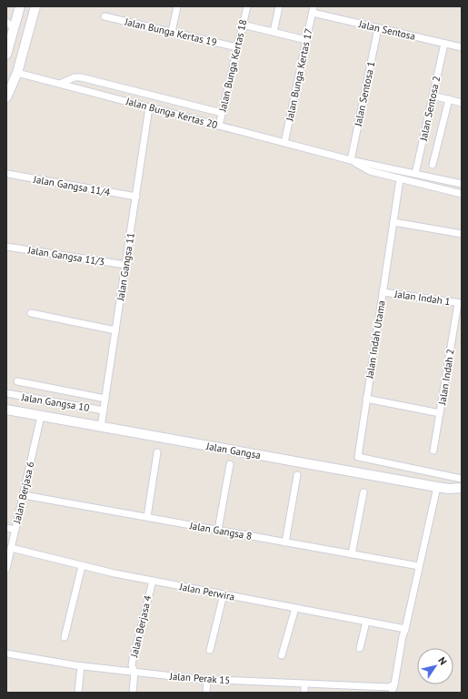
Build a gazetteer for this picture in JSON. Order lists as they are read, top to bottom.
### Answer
{
  "streets": {
    "street": [
      "Jalan Sentosa",
      "Jalan Bunga Kertas 19",
      "Jalan Bunga Kertas 18",
      "Jalan Bunga Kertas 17",
      "Jalan Sentosa 1",
      "Jalan Sentosa 2",
      "Jalan Bunga Kertas 20",
      "Jalan Gangsa 11/4",
      "Jalan Gangsa 11/3",
      "Jalan Gangsa 11",
      "Jalan Indah 1",
      "Jalan Indah Utama",
      "Jalan Indah 2",
      "Jalan Gangsa 10",
      "Jalan Gangsa",
      "Jalan Berjasa 6",
      "Jalan Gangsa 8",
      "Jalan Perwira",
      "Jalan Berjasa 4",
      "Jalan Perak 15"
    ]
  },
  "crossings": [
    ["Jalan Sentosa", "Jalan Bunga Kertas 17"],
    ["Jalan Sentosa", "Jalan Sentosa 1"],
    ["Jalan Sentosa", "Jalan Sentosa 2"],
    ["Jalan Bunga Kertas 19", "Jalan Bunga Kertas 18"],
    ["Jalan Bunga Kertas 18", "Jalan Bunga Kertas 20"],
    ["Jalan Bunga Kertas 17", "Jalan Bunga Kertas 20"],
    ["Jalan Sentosa 1", "Jalan Bunga Kertas 20"],
    ["Jalan Bunga Kertas 20", "Jalan Gangsa 11"],
    ["Jalan Gangsa 11/4", "Jalan Gangsa 11"],
    ["Jalan Gangsa 11/3", "Jalan Gangsa 11"],
    ["Jalan Gangsa 11", "Jalan Gangsa 10"],
    ["Jalan Gangsa 11", "Jalan Gangsa"],
    ["Jalan Indah 1", "Jalan Indah Utama"],
    ["Jalan Indah 1", "Jalan Indah 2"],
    ["Jalan Gangsa", "Jalan Berjasa 6"],
    ["Jalan Berjasa 6", "Jalan Gangsa 8"],
    ["Jalan Berjasa 6", "Jalan Perwira"],
    ["Jalan Perwira", "Jalan Berjasa 4"],
    ["Jalan Berjasa 4", "Jalan Perak 15"]
  ],
  "north": "top right"
}
